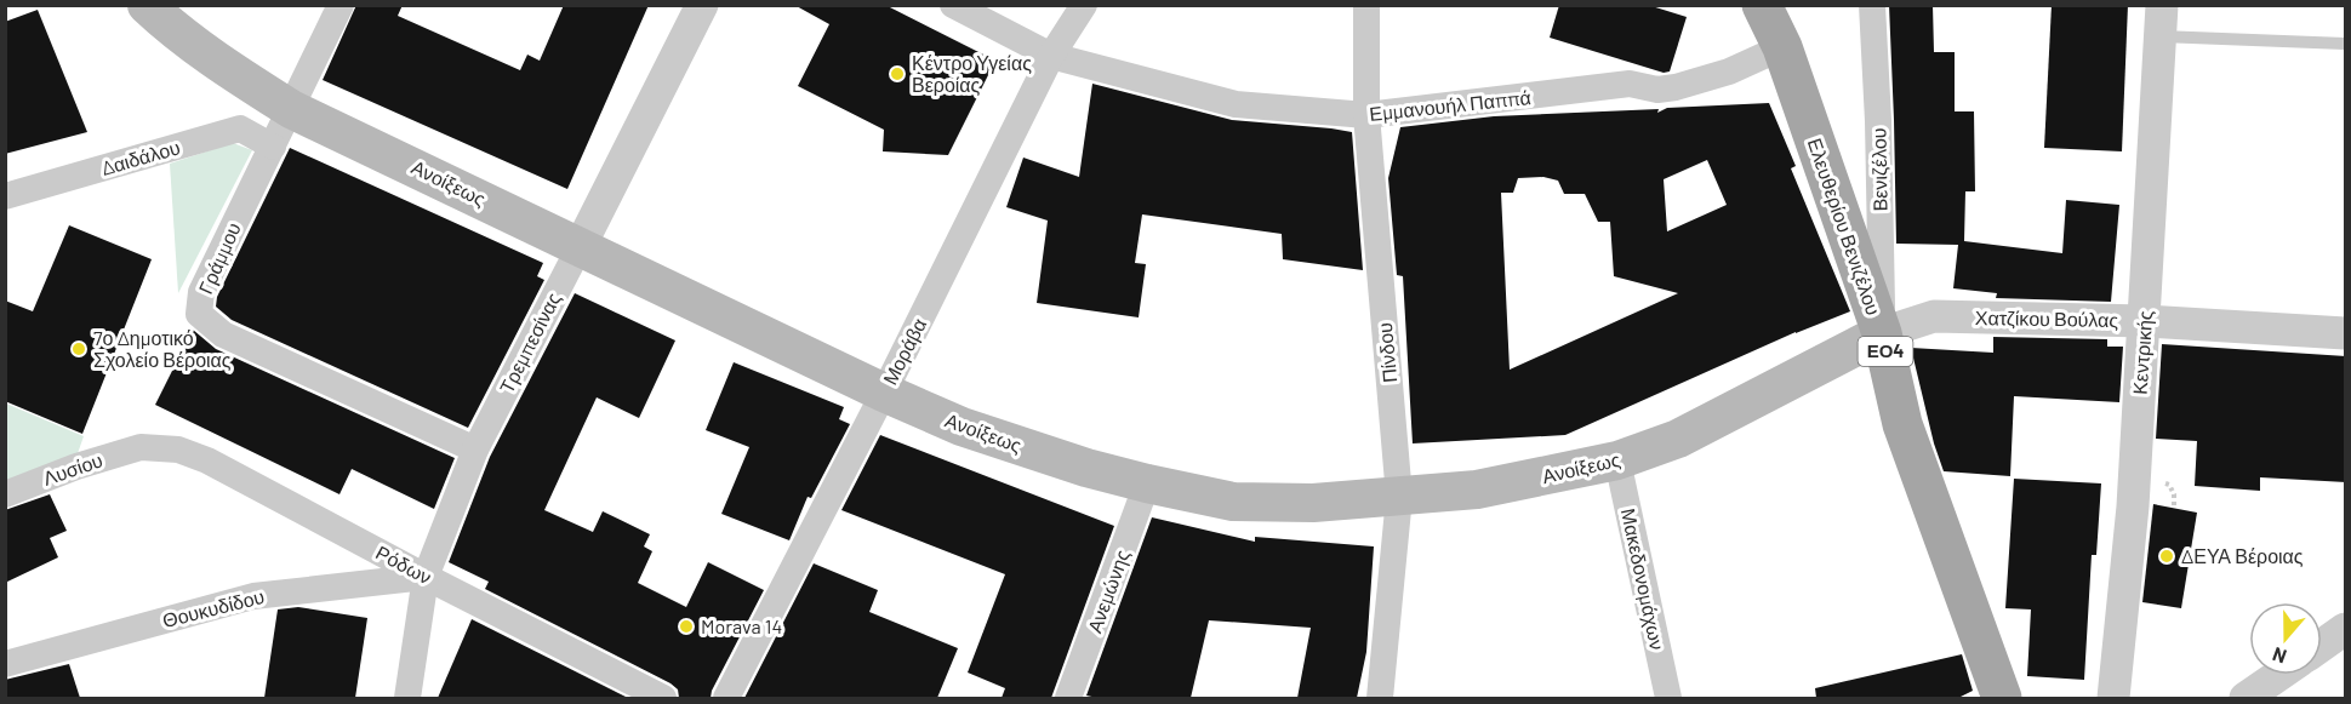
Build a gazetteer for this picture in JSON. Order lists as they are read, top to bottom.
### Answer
{
  "streets": {
    "main road": ["Ανοίξεως", "Ελευθερίου Βενιζέλου", "ΕΟ4"],
    "street": [
      "Εμμανουήλ Παππά",
      "Δαιδάλου",
      "Βενιζέλου",
      "Γράμμου",
      "Χατζίκου Βούλας",
      "Τρεμπεσίνας",
      "Μοράβα",
      "Πίνδου",
      "Κεντρικής",
      "Λυσίου",
      "Ρόδων",
      "Μακεδονομάχων",
      "Ανεμώνης",
      "Θουκυδίδου"
    ]
  },
  "crossings": [
    ["Εμμανουήλ Παππά", "Ελευθερίου Βενιζέλου"],
    ["Εμμανουήλ Παππά", "Μοράβα"],
    ["Εμμανουήλ Παππά", "Πίνδου"],
    ["Δαιδάλου", "Γράμμου"],
    ["Βενιζέλου", "Ανοίξεως"],
    ["Βενιζέλου", "Ελευθερίου Βενιζέλου"],
    ["Βενιζέλου", "Χατζίκου Βούλας"],
    ["Ανοίξεως", "Ελευθερίου Βενιζέλου"],
    ["Ανοίξεως", "Γράμμου"],
    ["Ανοίξεως", "Χατζίκου Βούλας"],
    ["Ανοίξεως", "Τρεμπεσίνας"],
    ["Ανοίξεως", "Μοράβα"],
    ["Ανοίξεως", "Πίνδου"],
    ["Ανοίξεως", "Μακεδονομάχων"],
    ["Ανοίξεως", "Ανεμώνης"],
    ["Ελευθερίου Βενιζέλου", "Χατζίκου Βούλας"],
    ["Γράμμου", "Τρεμπεσίνας"],
    ["Χατζίκου Βούλας", "Κεντρικής"],
    ["Τρεμπεσίνας", "Ρόδων"],
    ["Τρεμπεσίνας", "Θουκυδίδου"],
    ["Λυσίου", "Ρόδων"],
    ["Ρόδων", "Θουκυδίδου"]
  ],
  "places": [
    "Κέντρο Υγείας Βεροίας",
    "7ο Δημοτικό Σχολείο Βέροιας",
    "ΔΕΥΑ Βέροιας",
    "Morava 14"
  ],
  "north": "bottom"
}
